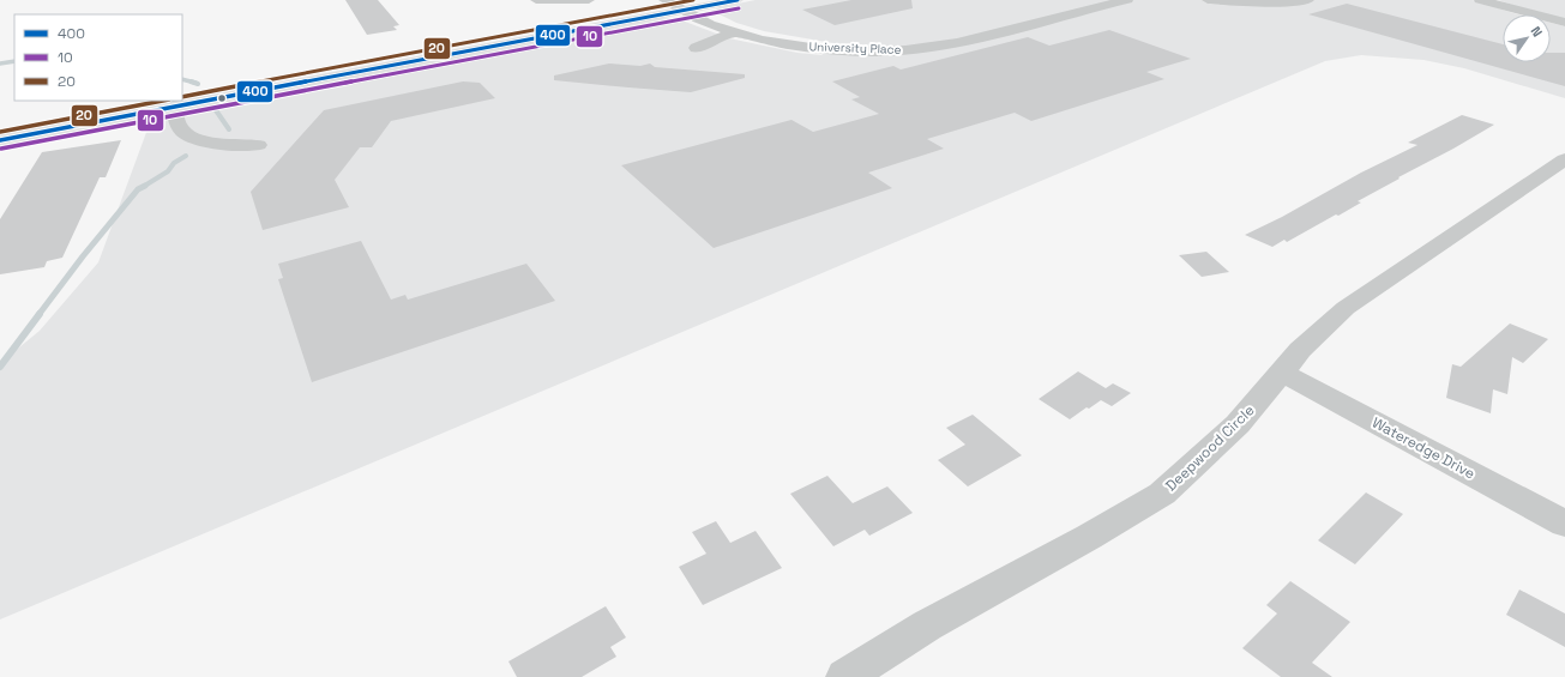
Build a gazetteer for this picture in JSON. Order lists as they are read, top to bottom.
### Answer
{
  "streets": {
    "street": ["University Place", "Deepwood Circle", "Wateredge Drive"]
  },
  "crossings": [
    ["Deepwood Circle", "Wateredge Drive"]
  ],
  "lines": ["transit line 400", "transit line 20", "transit line 10"],
  "legend": ["400", "10", "20"],
  "north": "top right"
}
